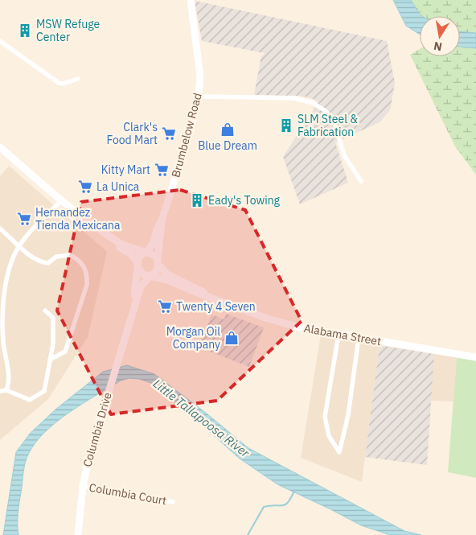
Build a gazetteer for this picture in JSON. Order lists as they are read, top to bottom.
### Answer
{
  "streets": {
    "main road": ["Brumbelow Road", "Alabama Street", "Columbia Drive"],
    "street": ["Columbia Court"]
  },
  "crossings": [
    ["Brumbelow Road", "Alabama Street"],
    ["Brumbelow Road", "Columbia Drive"],
    ["Alabama Street", "Columbia Drive"],
    ["Columbia Drive", "Columbia Court"]
  ],
  "water": ["Little Tallapoosa River"],
  "places": {
    "building": ["MSW Refuge Center", "SLM Steel & Fabrication", "Eady's Towing"],
    "shop": ["Blue Dream", "Morgan Oil Company"],
    "supermarket": [
      "Clark's Food Mart",
      "Kitty Mart",
      "La Unica",
      "Hernandez Tienda Mexicana",
      "Twenty 4 Seven"
    ]
  },
  "north": "bottom"
}
